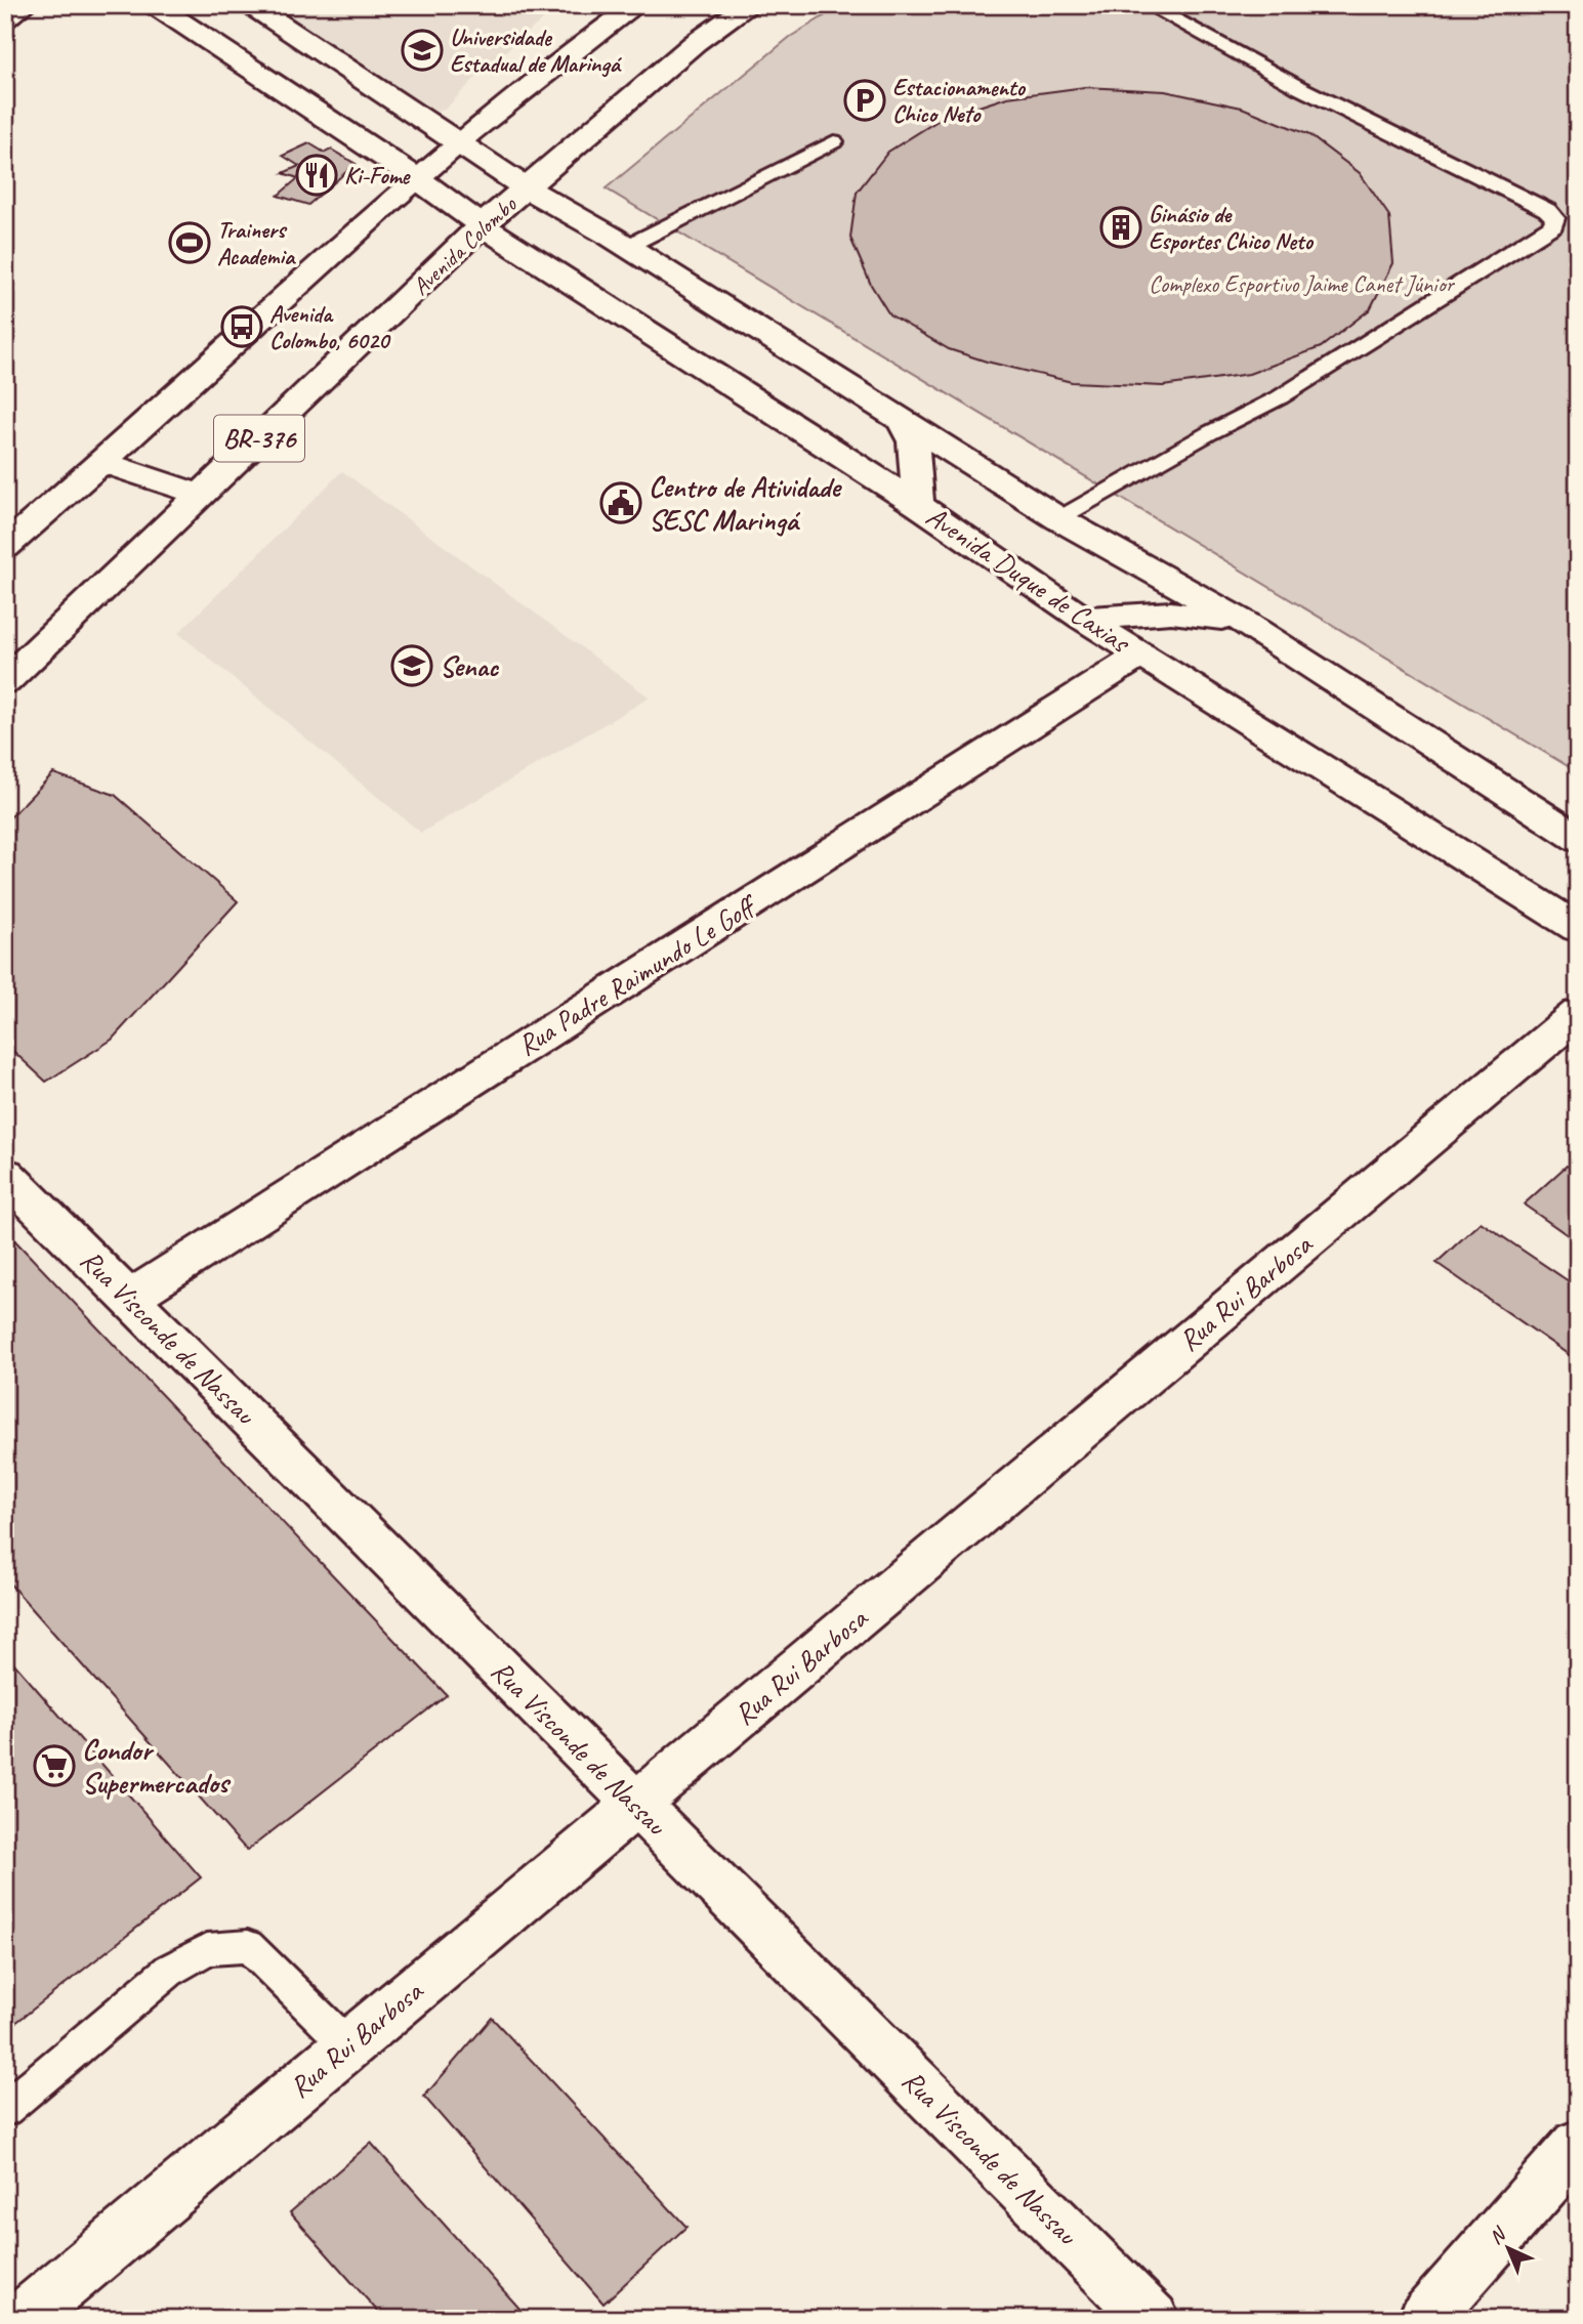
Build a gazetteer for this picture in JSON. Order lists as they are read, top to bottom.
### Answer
{
  "streets": {
    "main road": [
      "Avenida Colombo",
      "BR-376",
      "Avenida Duque de Caxias",
      "Rua Padre Raimundo Le Goff",
      "Rua Rui Barbosa",
      "Rua Visconde de Nassau"
    ]
  },
  "crossings": [
    ["Avenida Colombo", "Avenida Duque de Caxias"],
    ["BR-376", "Avenida Duque de Caxias"],
    ["Avenida Duque de Caxias", "Rua Padre Raimundo Le Goff"],
    ["Rua Padre Raimundo Le Goff", "Rua Visconde de Nassau"],
    ["Rua Rui Barbosa", "Rua Visconde de Nassau"]
  ],
  "parks": ["Complexo Esportivo Jaime Canet Júnior"],
  "places": {
    "school or university": ["Universidade Estadual de Maringá", "Senac"],
    "parking": ["Estacionamento Chico Neto"],
    "restaurant": ["Ki-Fome"],
    "building": ["Ginásio de Esportes Chico Neto"],
    "sports": ["Trainers Academia"],
    "bus stop": ["Avenida Colombo, 6020"],
    "public building": ["Centro de Atividade SESC Maringá"],
    "supermarket": ["Condor Supermercados"]
  },
  "north": "top left"
}
